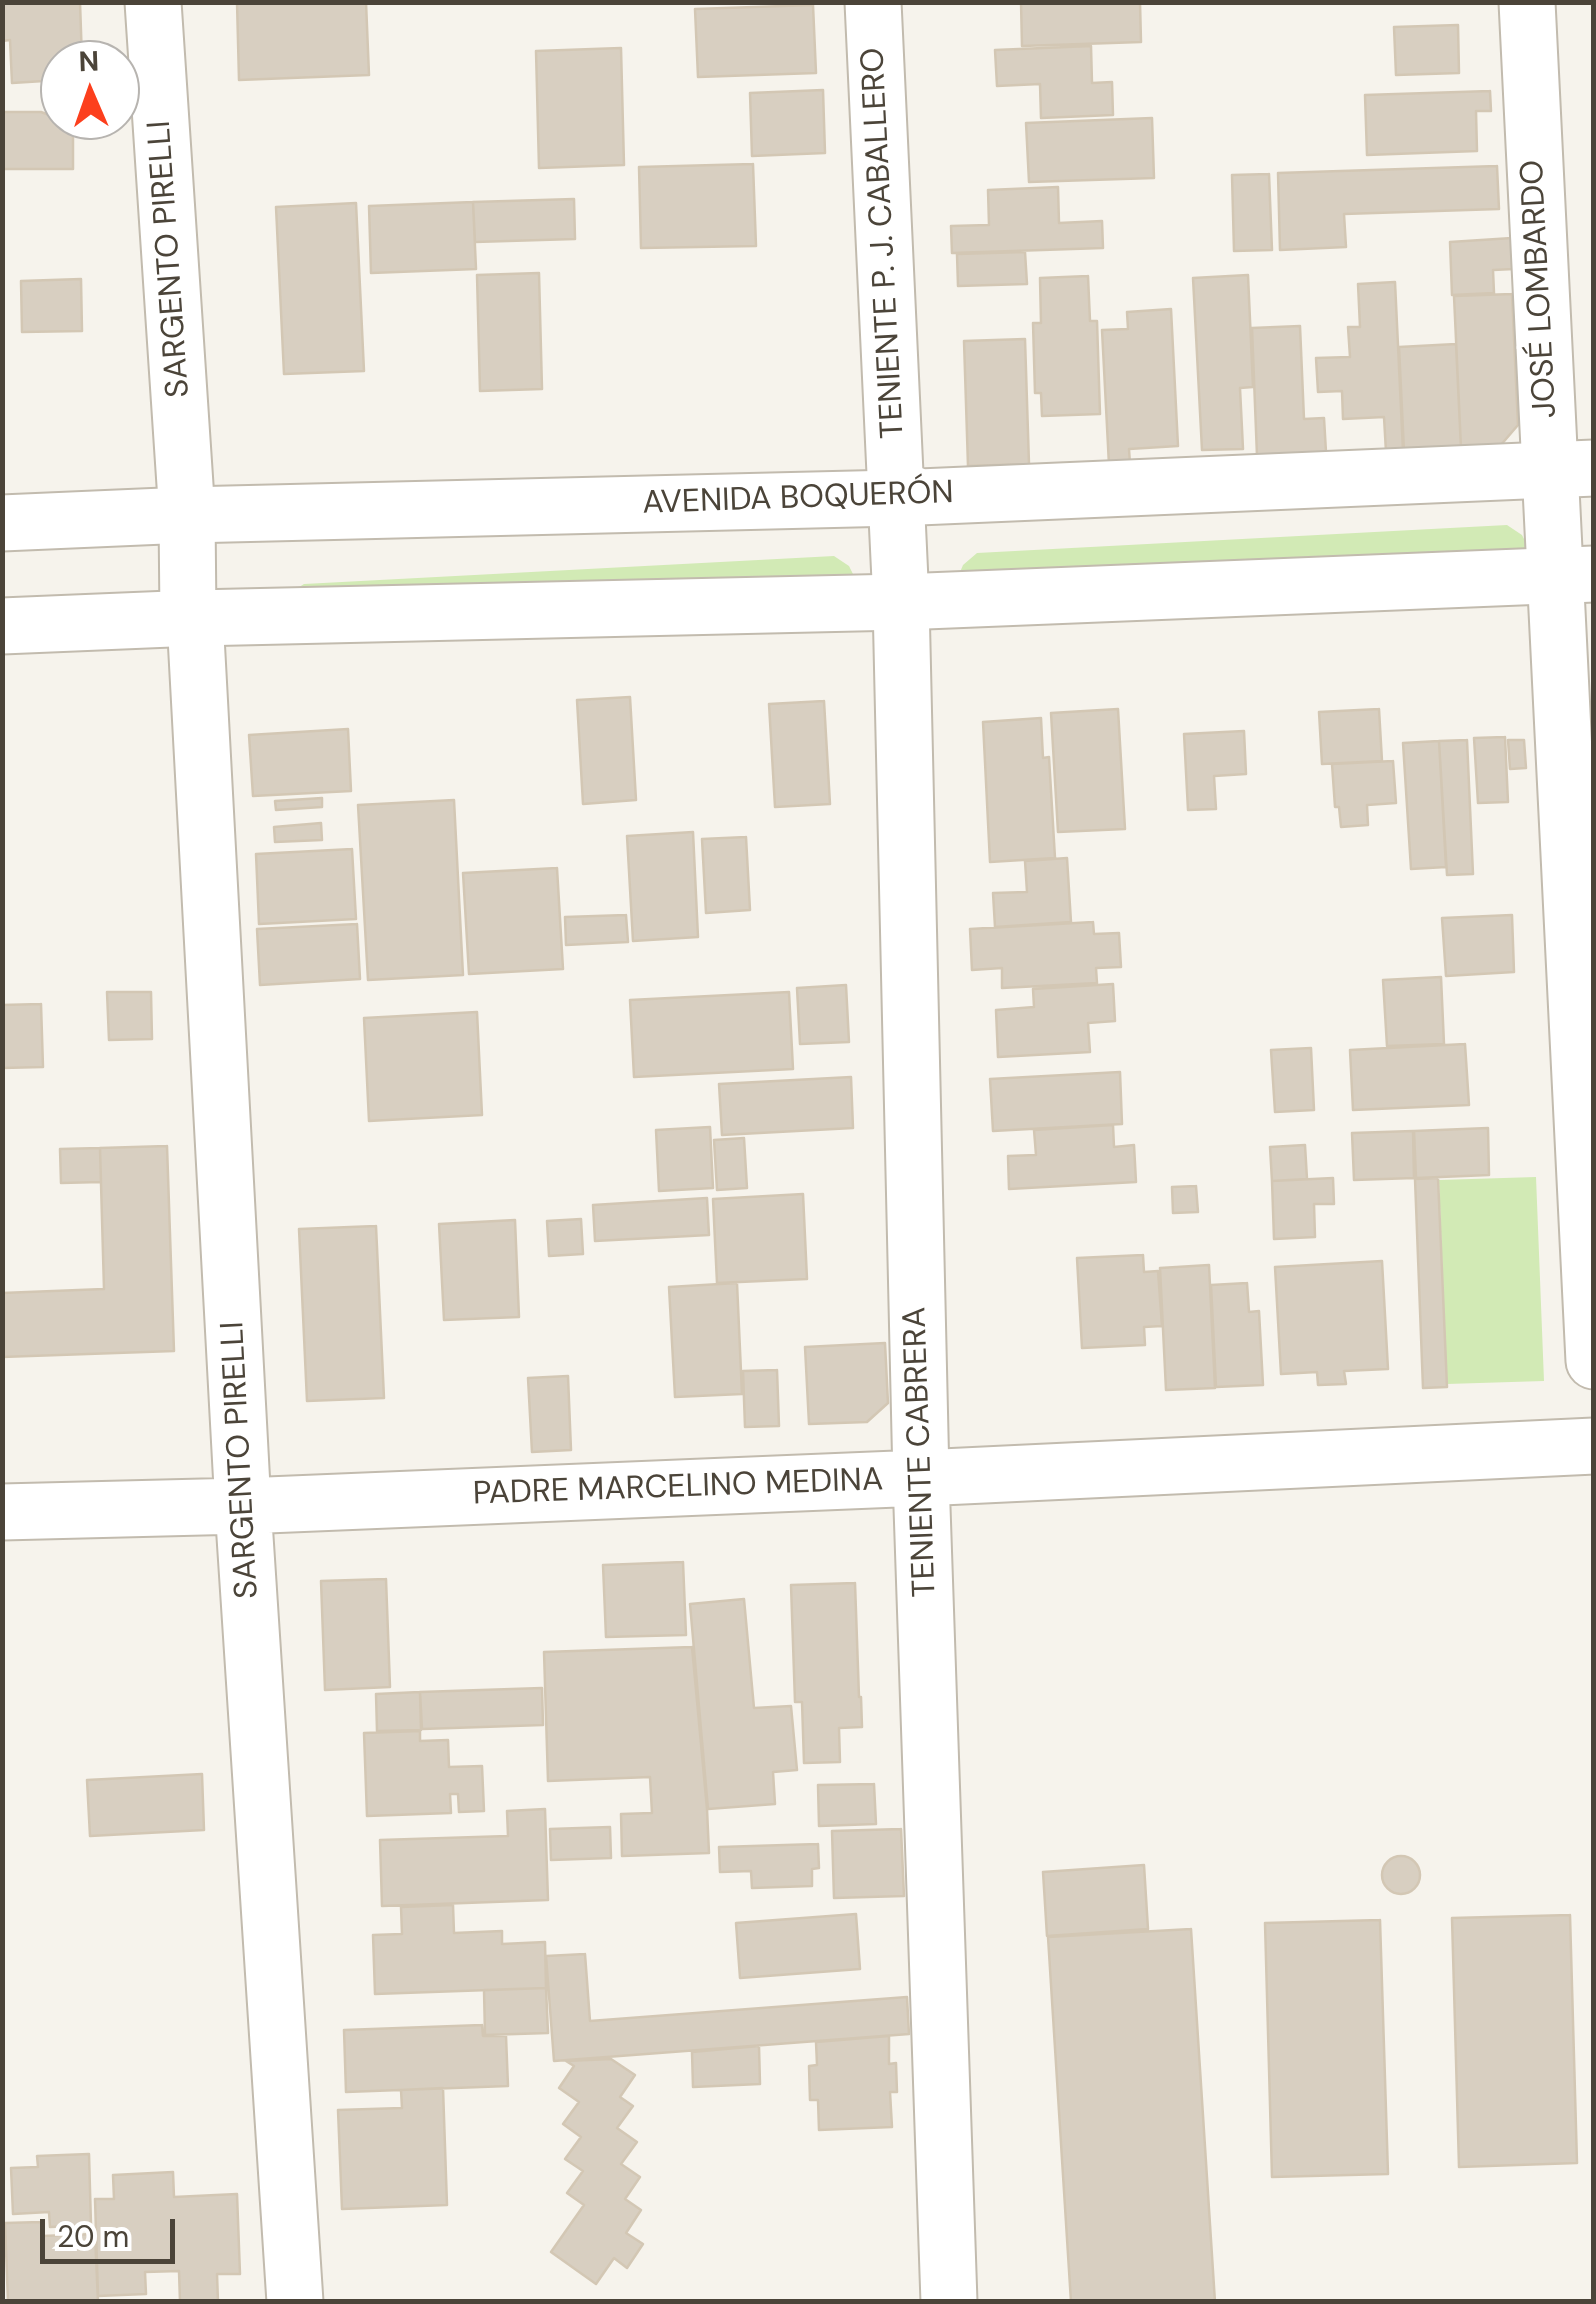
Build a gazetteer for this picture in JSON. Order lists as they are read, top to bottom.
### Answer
{
  "streets": {
    "street": [
      "TENIENTE P. J. CABALLERO",
      "SARGENTO PIRELLI",
      "JOSÉ LOMBARDO",
      "AVENIDA BOQUERÓN",
      "TENIENTE CABRERA",
      "PADRE MARCELINO MEDINA"
    ]
  },
  "crossings": [
    ["TENIENTE P. J. CABALLERO", "AVENIDA BOQUERÓN"],
    ["TENIENTE P. J. CABALLERO", "TENIENTE CABRERA"],
    ["SARGENTO PIRELLI", "AVENIDA BOQUERÓN"],
    ["SARGENTO PIRELLI", "PADRE MARCELINO MEDINA"],
    ["JOSÉ LOMBARDO", "AVENIDA BOQUERÓN"],
    ["TENIENTE CABRERA", "PADRE MARCELINO MEDINA"]
  ],
  "scale_bar": "20 m",
  "north": "top"
}
